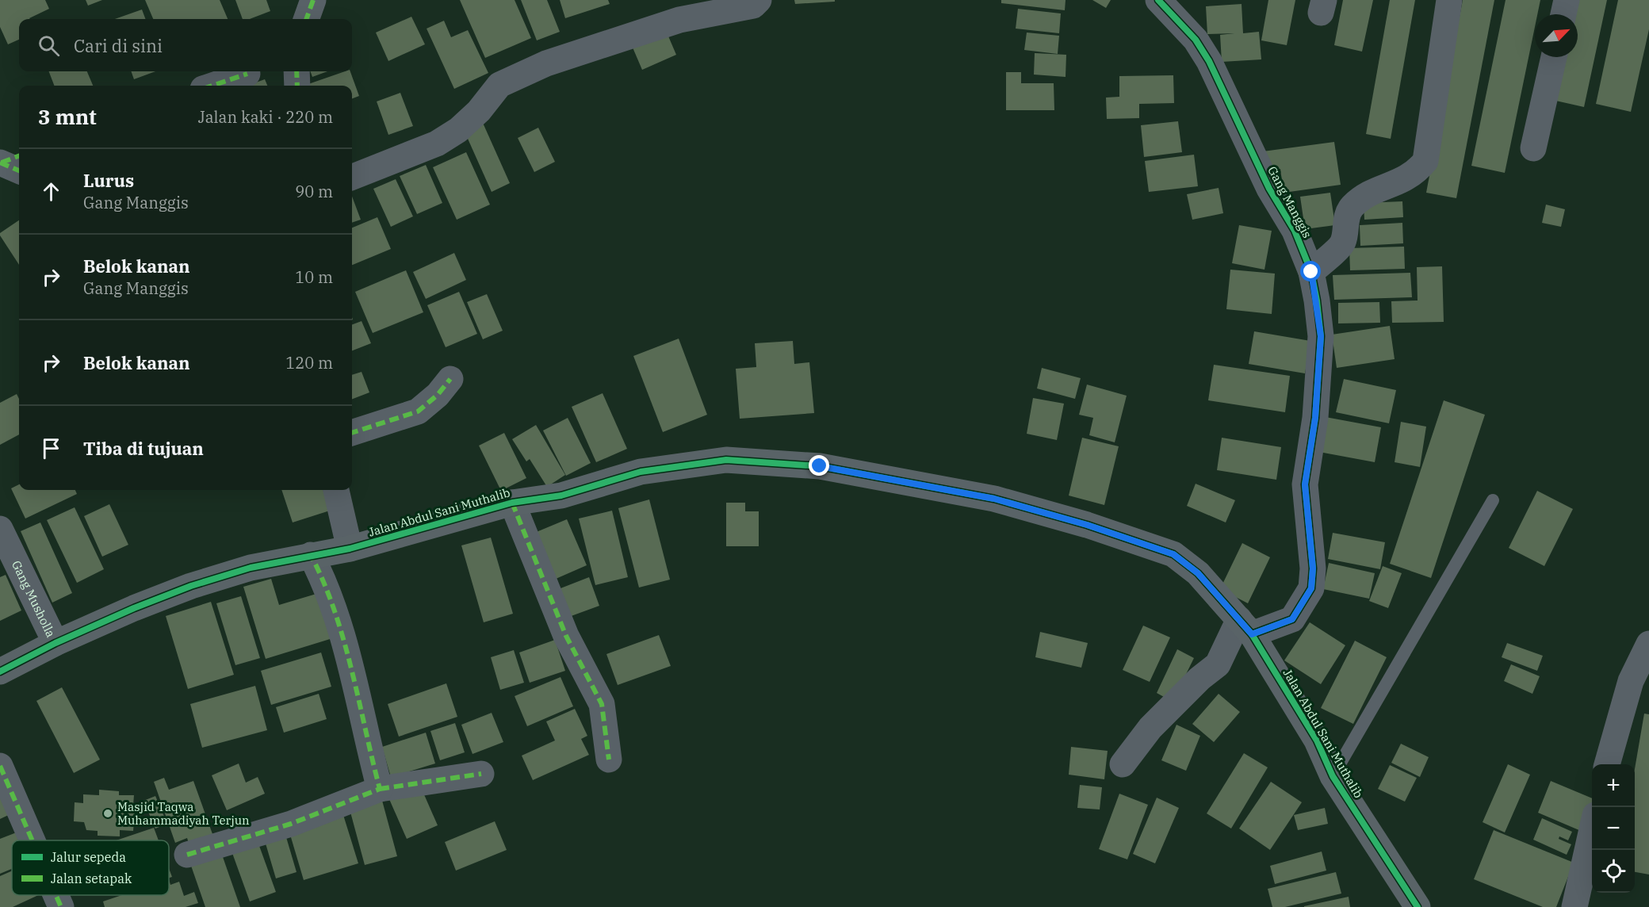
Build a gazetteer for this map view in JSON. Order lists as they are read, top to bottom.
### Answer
{
  "streets": {
    "street": ["Gang Manggis", "Jalan Abdul Sani Muthalib", "Gang Musholla"]
  },
  "crossings": [
    ["Gang Manggis", "Jalan Abdul Sani Muthalib"],
    ["Jalan Abdul Sani Muthalib", "Gang Musholla"]
  ],
  "places": ["Masjid Taqwa Muhammadiyah Terjun"],
  "legend": ["Jalur sepeda", "Jalan setapak"],
  "north": "top right",
  "page": {
    "search": "Cari di sini",
    "heading": ["3 mnt", "Jalan kaki · 220 m"],
    "list": [
      ["Lurus", "Gang Manggis", "90 m"],
      ["Belok kanan", "Gang Manggis", "10 m"],
      ["Belok kanan", "120 m"],
      "Tiba di tujuan"
    ],
    "map_buttons": ["+", "−"]
  }
}
